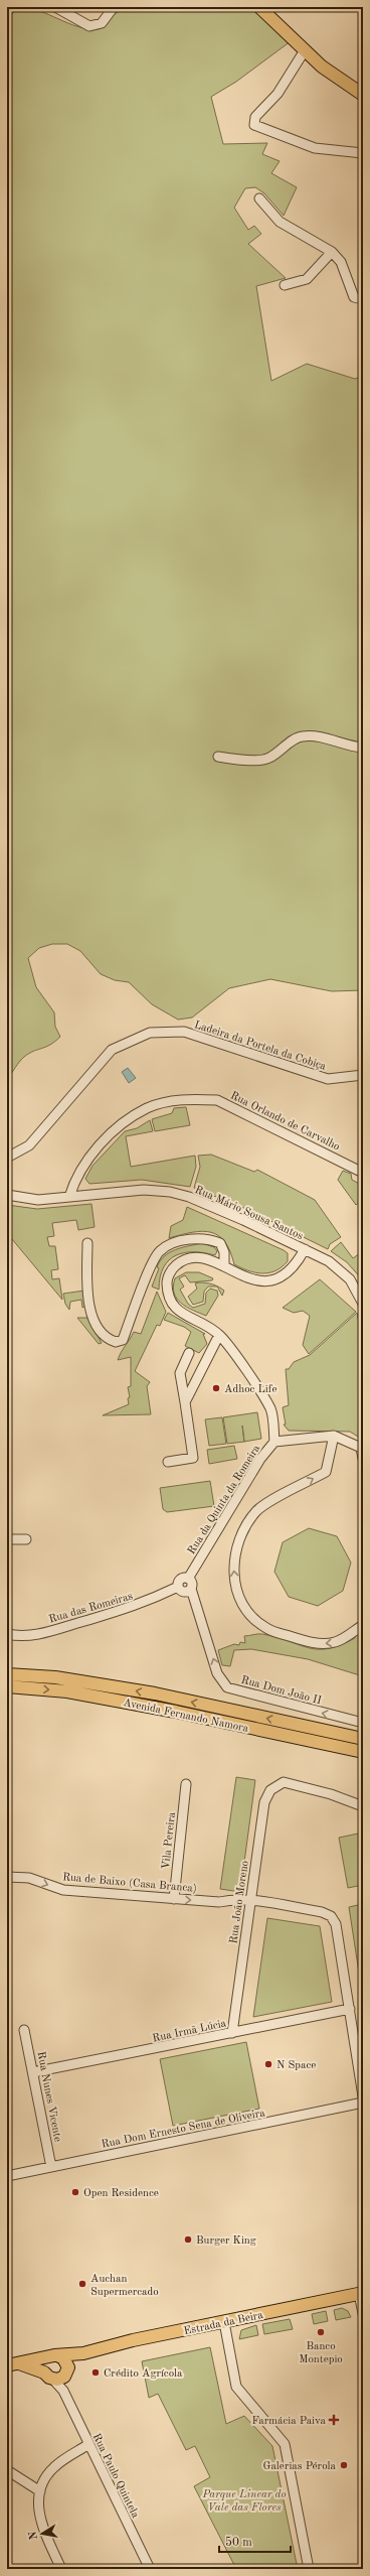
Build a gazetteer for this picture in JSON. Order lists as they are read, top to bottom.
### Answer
{
  "streets": {
    "main road": ["Avenida Fernando Namora", "Estrada da Beira"],
    "street": [
      "Ladeira da Portela da Cobiça",
      "Rua Orlando de Carvalho",
      "Rua Mário Sousa Santos",
      "Rua da Quinta da Romeira",
      "Rua das Romeiras",
      "Rua Dom João II",
      "Vila Pereira",
      "Rua de Baixo (Casa Branca)",
      "Rua João Moreno",
      "Rua Irmã Lúcia",
      "Rua Nunes Vicente",
      "Rua Dom Ernesto Sena de Oliveira",
      "Rua Paulo Quintela"
    ]
  },
  "crossings": [
    ["Rua Orlando de Carvalho", "Rua Mário Sousa Santos"],
    ["Rua Mário Sousa Santos", "Rua da Quinta da Romeira"],
    ["Rua da Quinta da Romeira", "Rua das Romeiras"],
    ["Rua da Quinta da Romeira", "Rua Dom João II"],
    ["Rua das Romeiras", "Rua Dom João II"],
    ["Vila Pereira", "Rua de Baixo (Casa Branca)"],
    ["Rua de Baixo (Casa Branca)", "Rua João Moreno"],
    ["Rua de Baixo (Casa Branca)", "Rua Irmã Lúcia"],
    ["Rua João Moreno", "Rua Irmã Lúcia"],
    ["Rua Irmã Lúcia", "Rua Nunes Vicente"],
    ["Rua Nunes Vicente", "Rua Dom Ernesto Sena de Oliveira"],
    ["Estrada da Beira", "Rua Paulo Quintela"]
  ],
  "one_way": ["Rua Dom João II", "Rua de Baixo (Casa Branca)"],
  "parks": ["Parque Linear do Vale das Flores"],
  "places": {
    "other": [
      "Adhoc Life",
      "N Space",
      "Open Residence",
      "Burger King",
      "Auchan Supermercado",
      "Banco Montepio",
      "Crédito Agrícola",
      "Galerias Pérola"
    ],
    "health": ["Farmácia Paiva"]
  },
  "scale_bar": "50 m",
  "north": "left"
}
